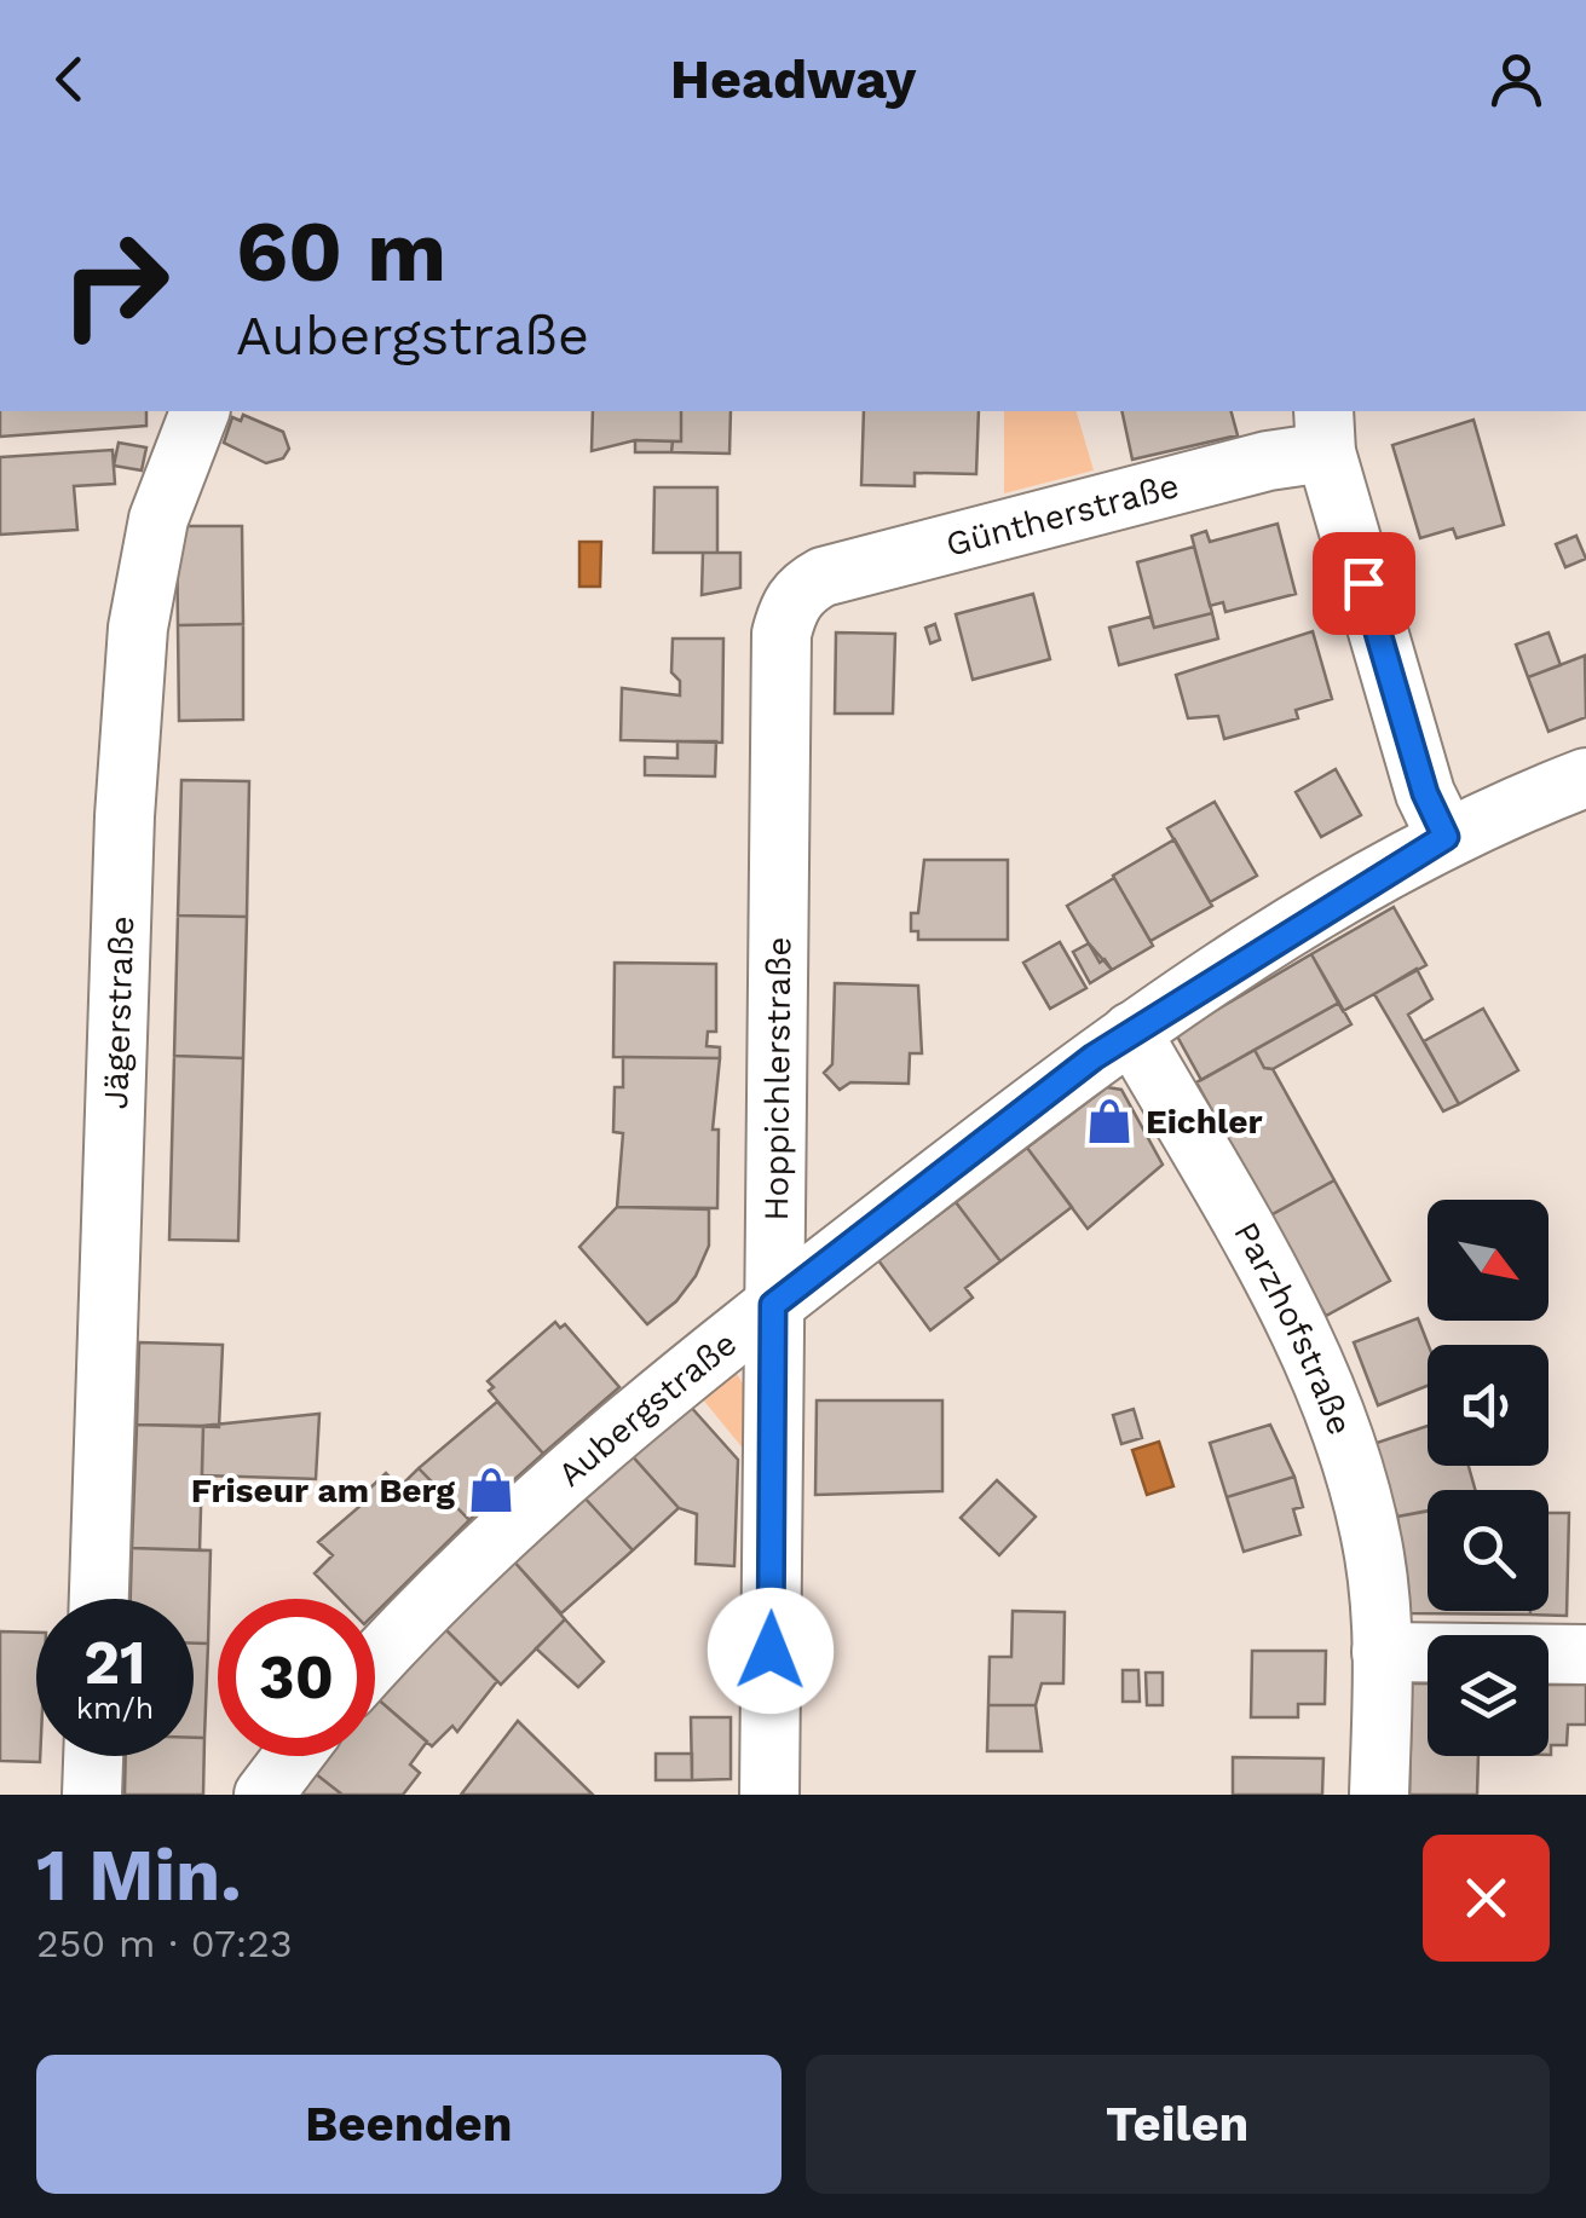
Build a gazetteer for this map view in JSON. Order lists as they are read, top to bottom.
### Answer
{
  "streets": {
    "street": [
      "Güntherstraße",
      "Jägerstraße",
      "Hoppichlerstraße",
      "Parzhofstraße",
      "Aubergstraße"
    ]
  },
  "crossings": [
    ["Güntherstraße", "Hoppichlerstraße"],
    ["Hoppichlerstraße", "Aubergstraße"],
    ["Parzhofstraße", "Aubergstraße"]
  ],
  "places": {
    "shop": ["Eichler", "Friseur am Berg"]
  },
  "north": "bottom right",
  "page": {
    "header": "Headway",
    "turn": ["60 m", "Aubergstraße"],
    "speed": "21 km/h",
    "limit": "30",
    "heading": ["1 Min.", "250 m · 07:23"],
    "buttons": ["Beenden", "Teilen"]
  }
}
